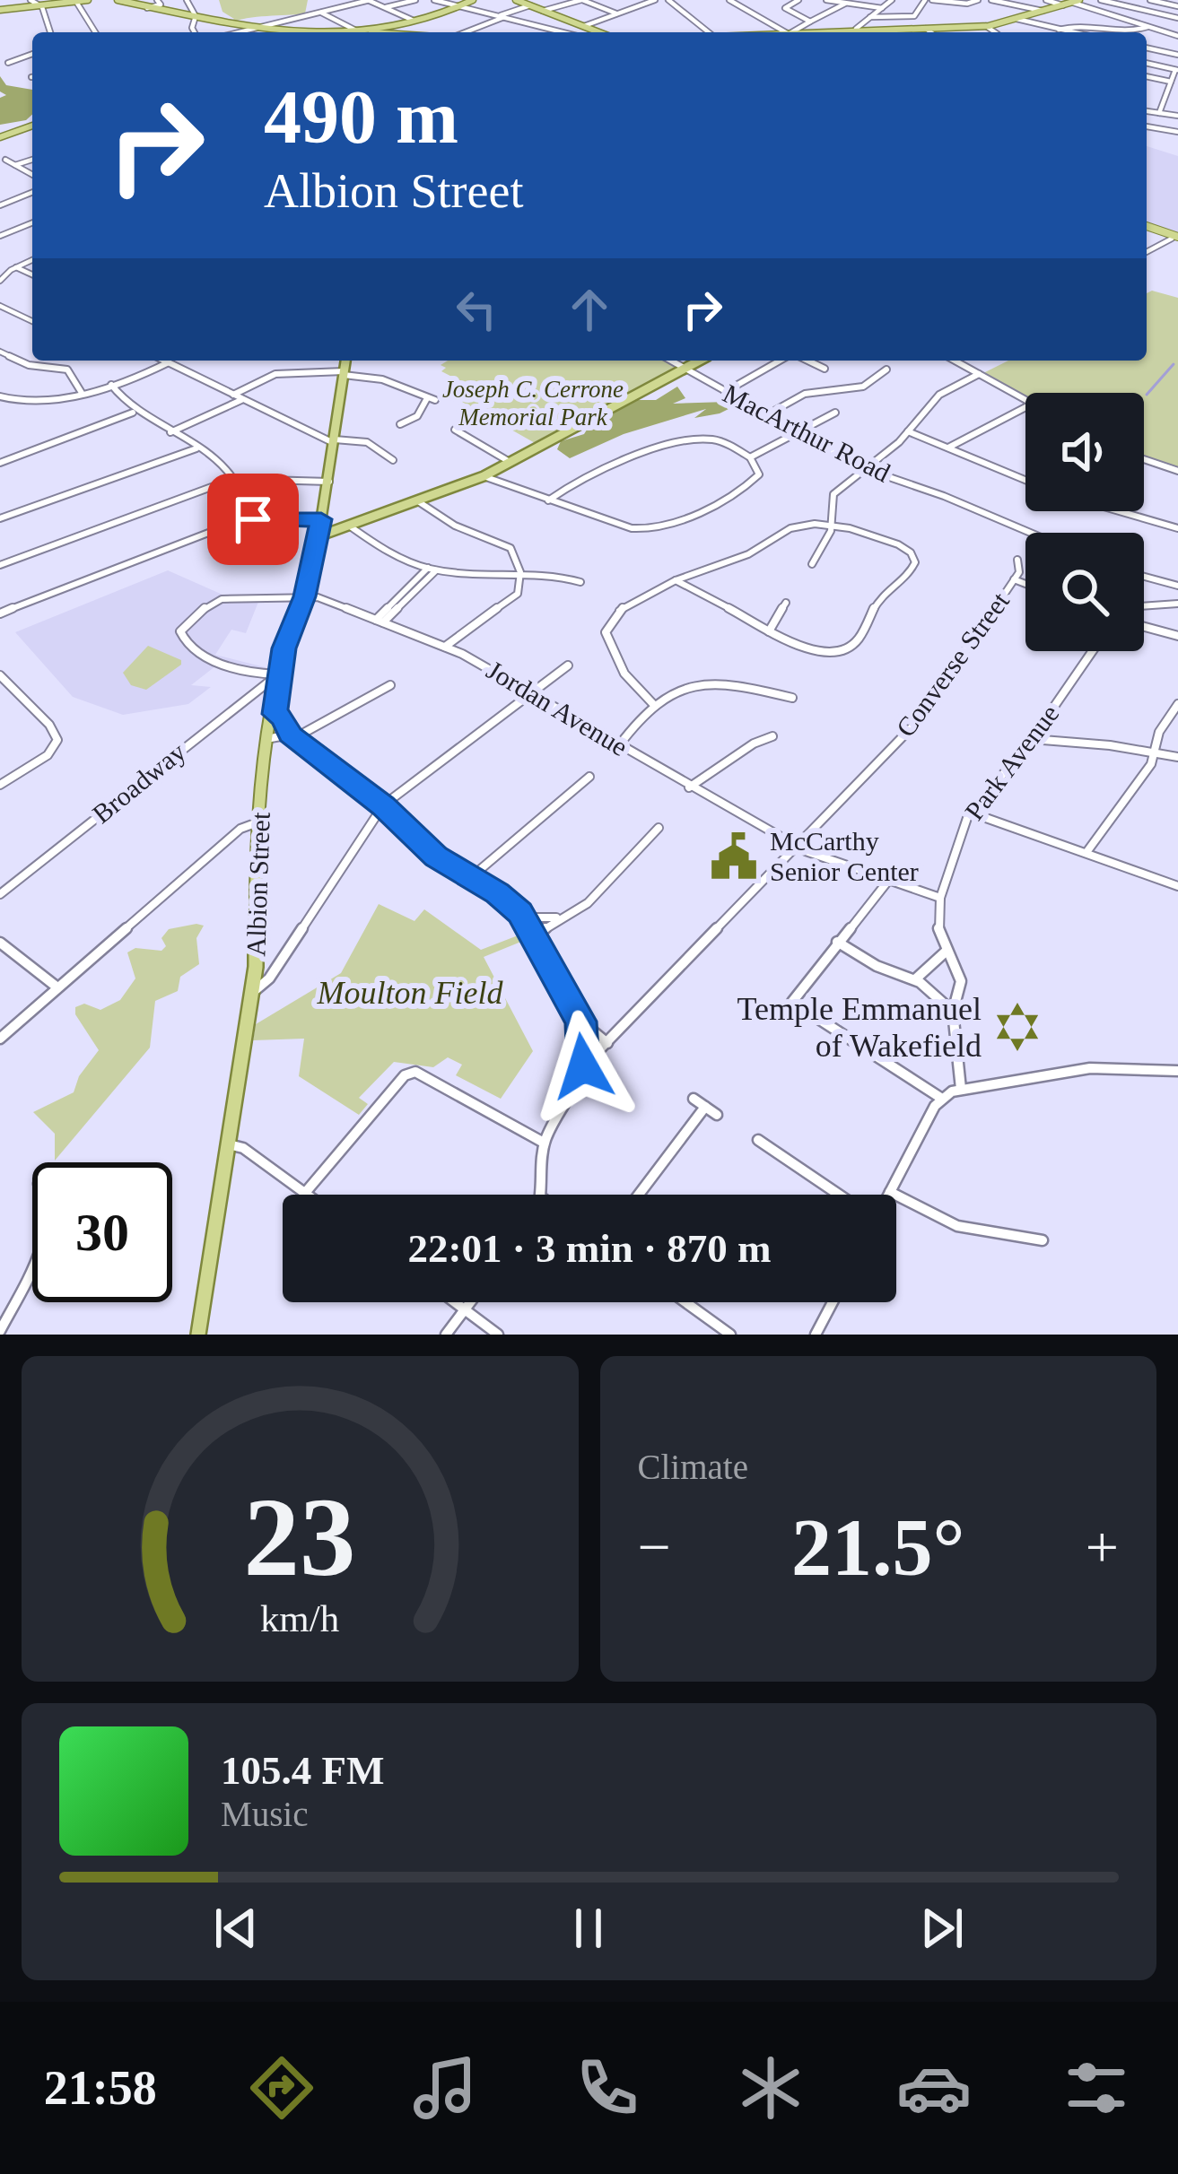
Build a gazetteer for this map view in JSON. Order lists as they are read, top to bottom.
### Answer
{
  "streets": {
    "main road": ["Albion Street"],
    "street": [
      "MacArthur Road",
      "Converse Street",
      "Jordan Avenue",
      "Park Avenue",
      "Broadway"
    ]
  },
  "crossings": [
    ["Converse Street", "Jordan Avenue"],
    ["Jordan Avenue", "Park Avenue"],
    ["Jordan Avenue", "Albion Street"],
    ["Broadway", "Albion Street"]
  ],
  "parks": ["Joseph C. Cerrone Memorial Park", "Moulton Field"],
  "places": {
    "public building": ["McCarthy Senior Center"],
    "synagogue": ["Temple Emmanuel of Wakefield"]
  },
  "page": {
    "turn": ["490 m", "Albion Street"],
    "limit": "30",
    "trip": "22:01 · 3 min · 870 m",
    "tile": "Climate",
    "heat": ["−", "21.5°", "+"],
    "song": ["105.4 FM", "Music"],
    "tabs": "21:58",
    "gauge": ["23", "km/h"]
  }
}
